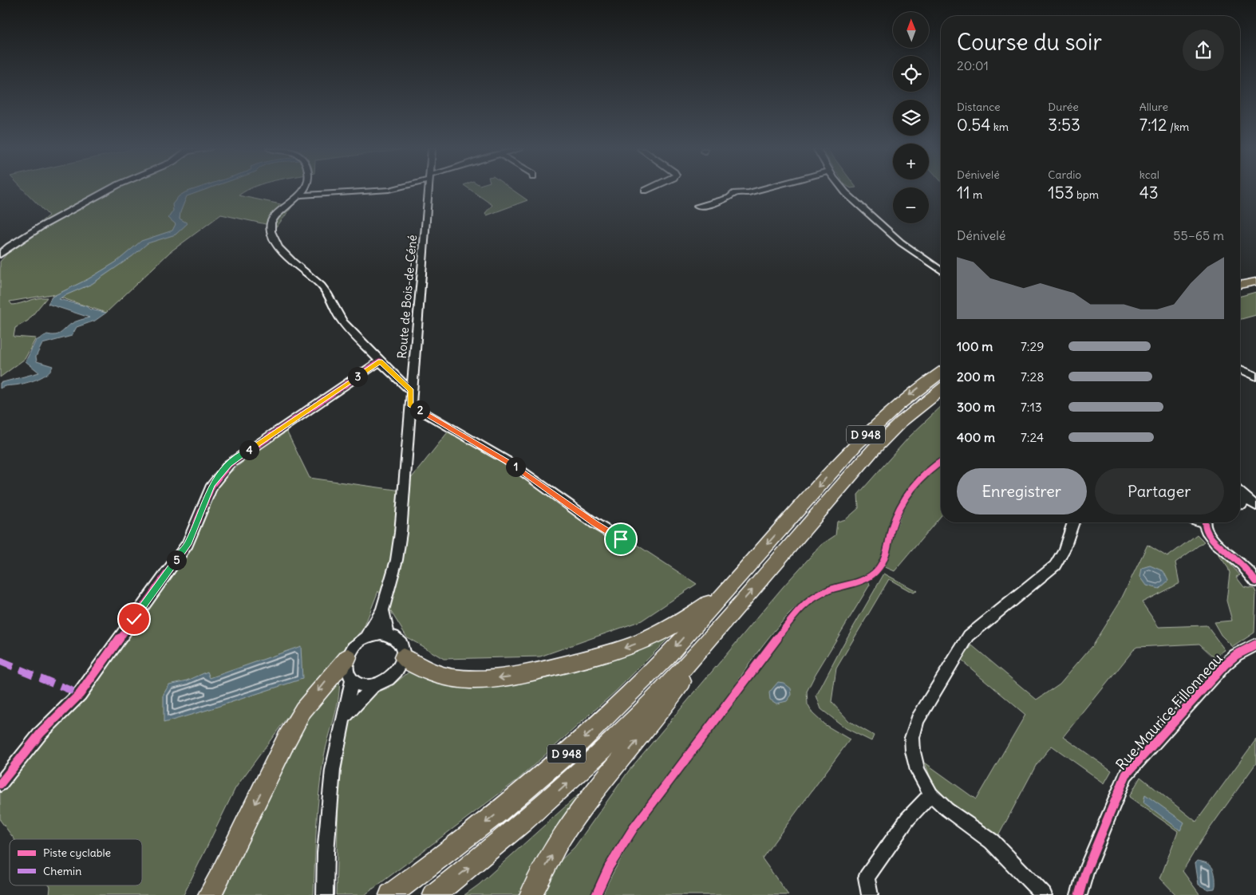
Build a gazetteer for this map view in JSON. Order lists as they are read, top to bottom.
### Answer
{
  "streets": {
    "highway": ["D 948"],
    "street": ["Route de Bois-de-Céné", "Rue Maurice Fillonneau"]
  },
  "legend": ["Piste cyclable", "Chemin"],
  "north": "top",
  "page": {
    "map_buttons": ["+", "−"],
    "heading": ["Course du soir", "20:01"],
    "stats": [
      ["Distance", "0.54 km"],
      ["Durée", "3:53"],
      ["Allure", "7:12 /km"],
      ["Dénivelé", "11 m"],
      ["Cardio", "153 bpm"],
      ["kcal", "43"]
    ],
    "chart": ["Dénivelé", "55–65 m"],
    "list": [
      {
        "name": "100 m",
        "note": "7:29"
      },
      {
        "name": "200 m",
        "note": "7:28"
      },
      {
        "name": "300 m",
        "note": "7:13"
      },
      {
        "name": "400 m",
        "note": "7:24"
      }
    ],
    "pins": [
      "3",
      "2",
      "4",
      "1",
      "5"
    ],
    "buttons": ["Enregistrer", "Partager"]
  }
}
